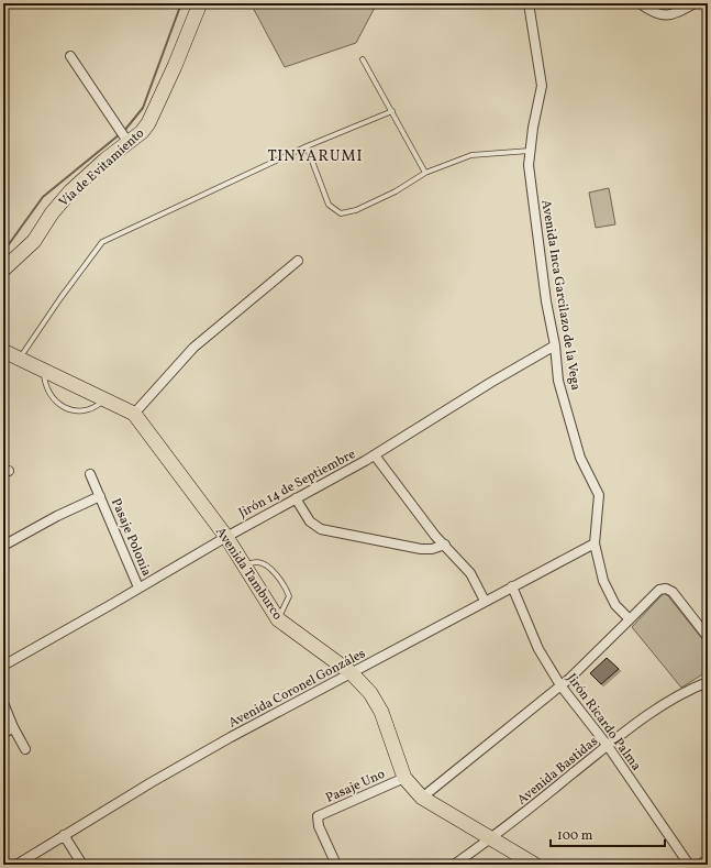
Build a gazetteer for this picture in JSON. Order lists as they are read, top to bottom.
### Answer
{
  "streets": {
    "main road": ["Vía de Evitamiento", "Avenida Tamburco"],
    "street": [
      "Avenida Inca Garcilazo de la Vega",
      "Jirón 14 de Septiembre",
      "Pasaje Polonia",
      "Avenida Coronel Gonzáles",
      "Jirón Ricardo Palma",
      "Avenida Bastidas",
      "Pasaje Uno"
    ]
  },
  "crossings": [
    ["Avenida Inca Garcilazo de la Vega", "Jirón 14 de Septiembre"],
    ["Avenida Inca Garcilazo de la Vega", "Avenida Coronel Gonzáles"],
    ["Jirón 14 de Septiembre", "Pasaje Polonia"],
    ["Jirón 14 de Septiembre", "Avenida Tamburco"],
    ["Avenida Tamburco", "Avenida Coronel Gonzáles"],
    ["Avenida Tamburco", "Avenida Bastidas"],
    ["Avenida Tamburco", "Pasaje Uno"],
    ["Avenida Coronel Gonzáles", "Jirón Ricardo Palma"],
    ["Jirón Ricardo Palma", "Avenida Bastidas"]
  ],
  "districts": ["TINYARUMI"],
  "scale_bar": "100 m"
}
